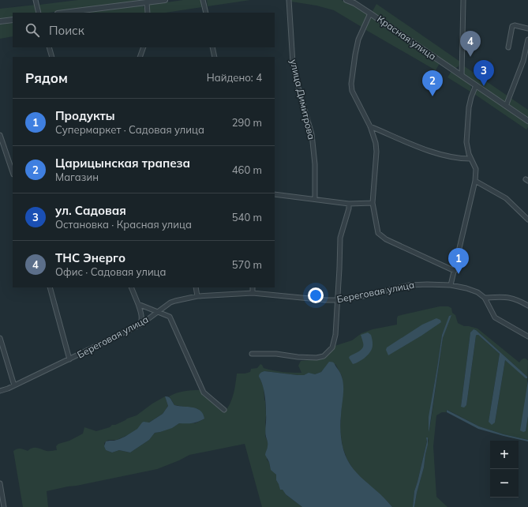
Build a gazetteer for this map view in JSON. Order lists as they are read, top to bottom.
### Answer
{
  "streets": {
    "street": ["Красная улица", "улица Димитрова", "Береговая улица"]
  },
  "page": {
    "search": "Поиск",
    "pins": [
      "4",
      "3",
      "2",
      "1"
    ],
    "heading": ["Рядом", "Найдено: 4"],
    "list": [
      {
        "mark": "1",
        "name": "Продукты",
        "note": "Супермаркет · Садовая улица",
        "value": "290 m"
      },
      {
        "mark": "2",
        "name": "Царицынская трапеза",
        "note": "Магазин",
        "value": "460 m"
      },
      {
        "mark": "3",
        "name": "ул. Садовая",
        "note": "Остановка · Красная улица",
        "value": "540 m"
      },
      {
        "mark": "4",
        "name": "ТНС Энерго",
        "note": "Офис · Садовая улица",
        "value": "570 m"
      }
    ],
    "map_buttons": ["+", "−"]
  }
}
